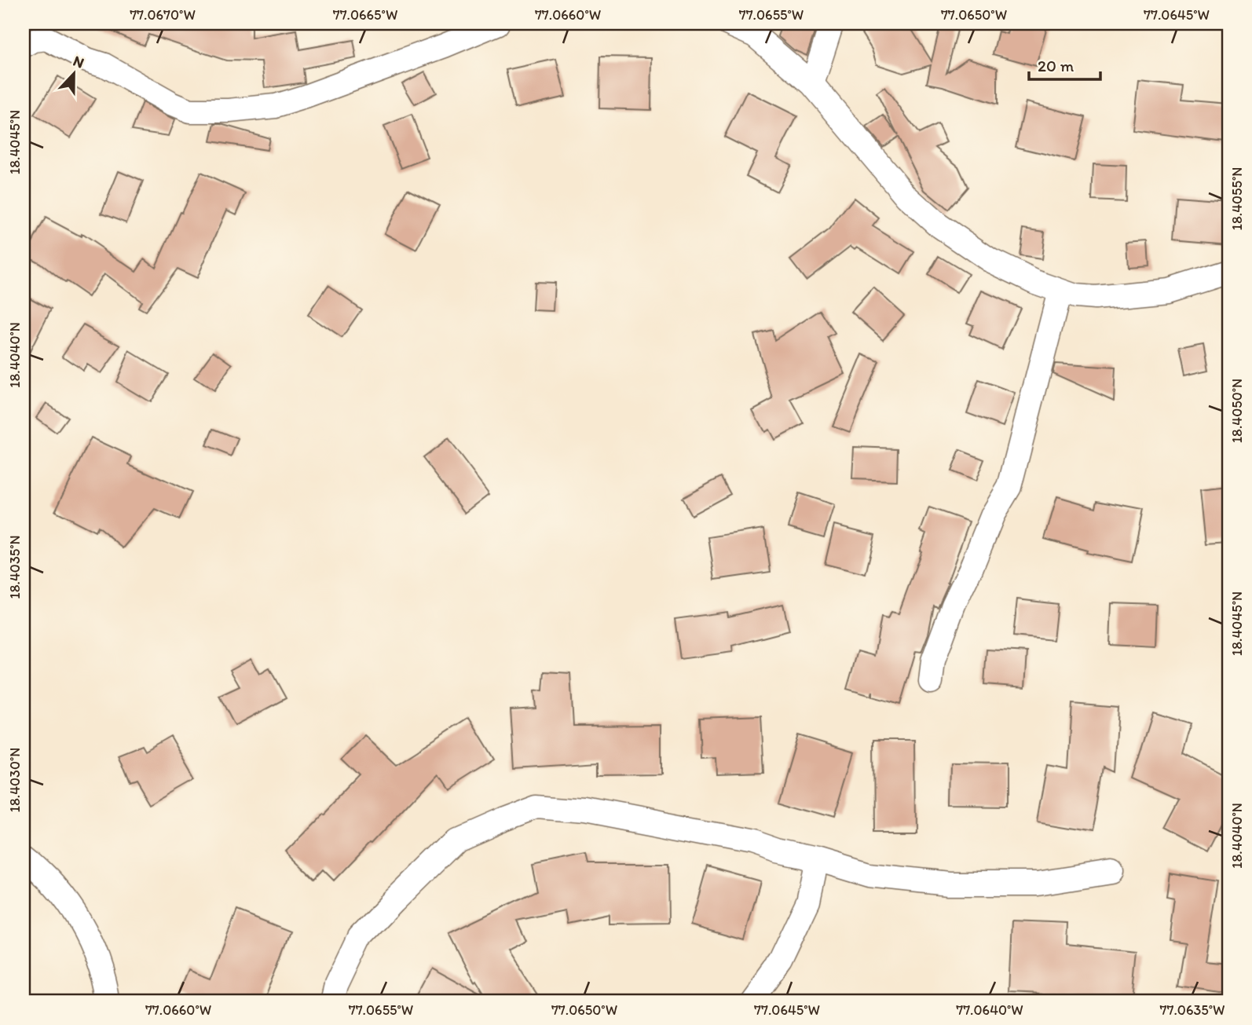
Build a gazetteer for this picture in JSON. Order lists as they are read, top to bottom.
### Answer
{
  "scale_bar": "20 m",
  "north": "top",
  "coordinates": [
    "77.0670°W",
    "77.0665°W",
    "77.0660°W",
    "77.0655°W",
    "77.0650°W",
    "77.0645°W",
    "18.4045°N",
    "18.4055°N",
    "18.4040°N",
    "18.4050°N",
    "18.4035°N",
    "18.4030°N",
    "77.0640°W",
    "77.0635°W"
  ]
}
